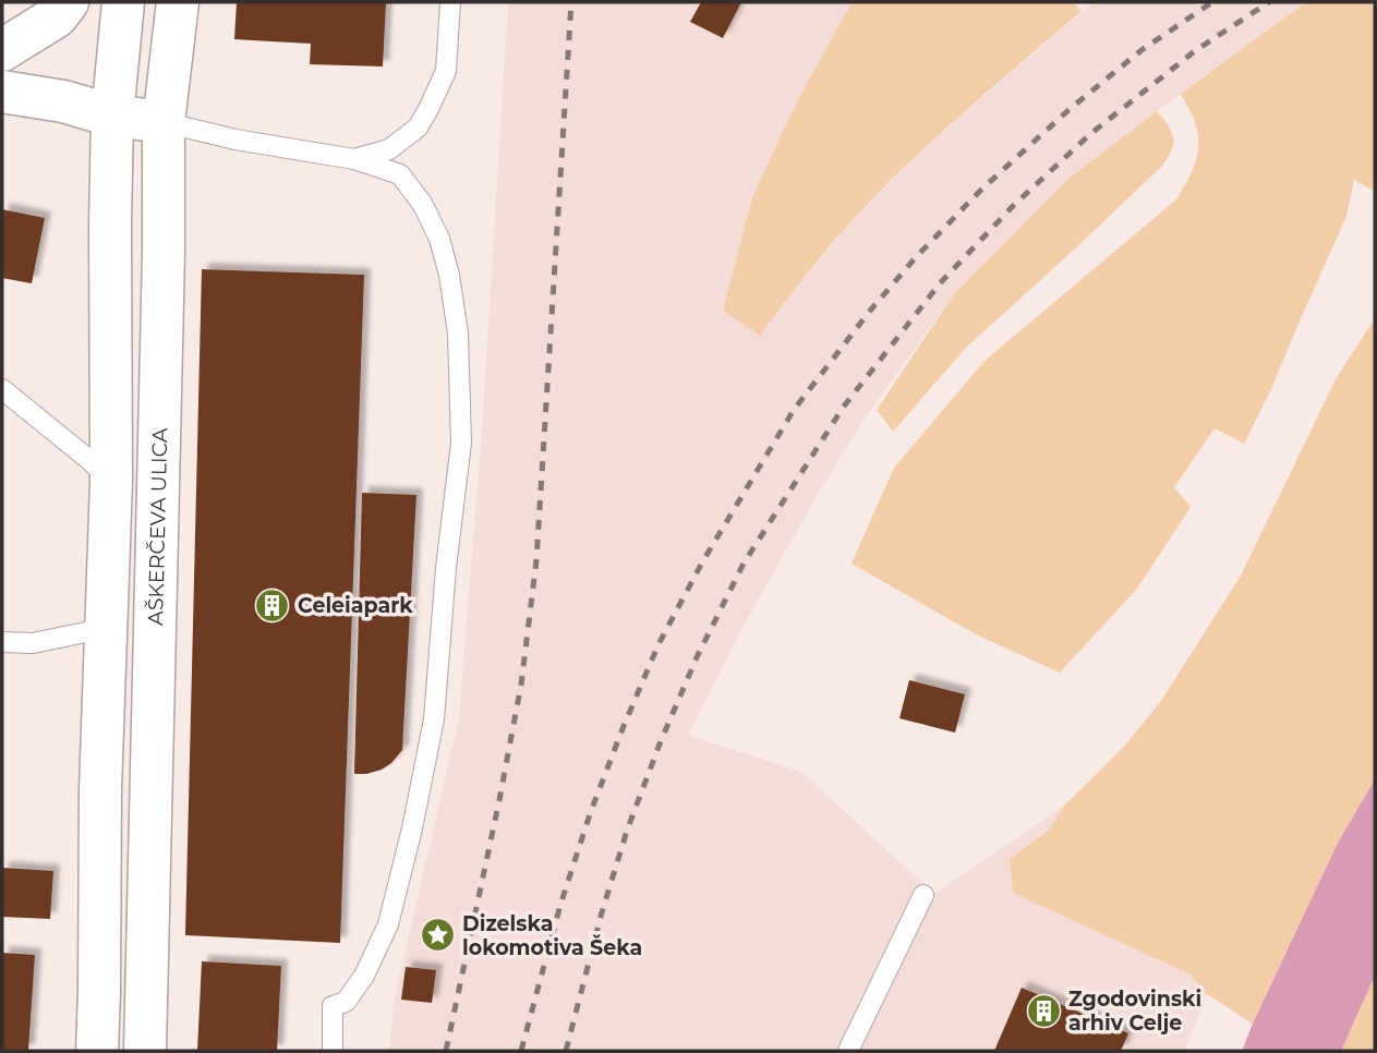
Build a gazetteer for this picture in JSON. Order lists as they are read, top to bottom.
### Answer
{
  "streets": {
    "main road": ["AŠKERČEVA ULICA"]
  },
  "places": {
    "building": ["Celeiapark", "Zgodovinski arhiv Celje"],
    "place": ["Dizelska lokomotiva Šeka"]
  }
}
